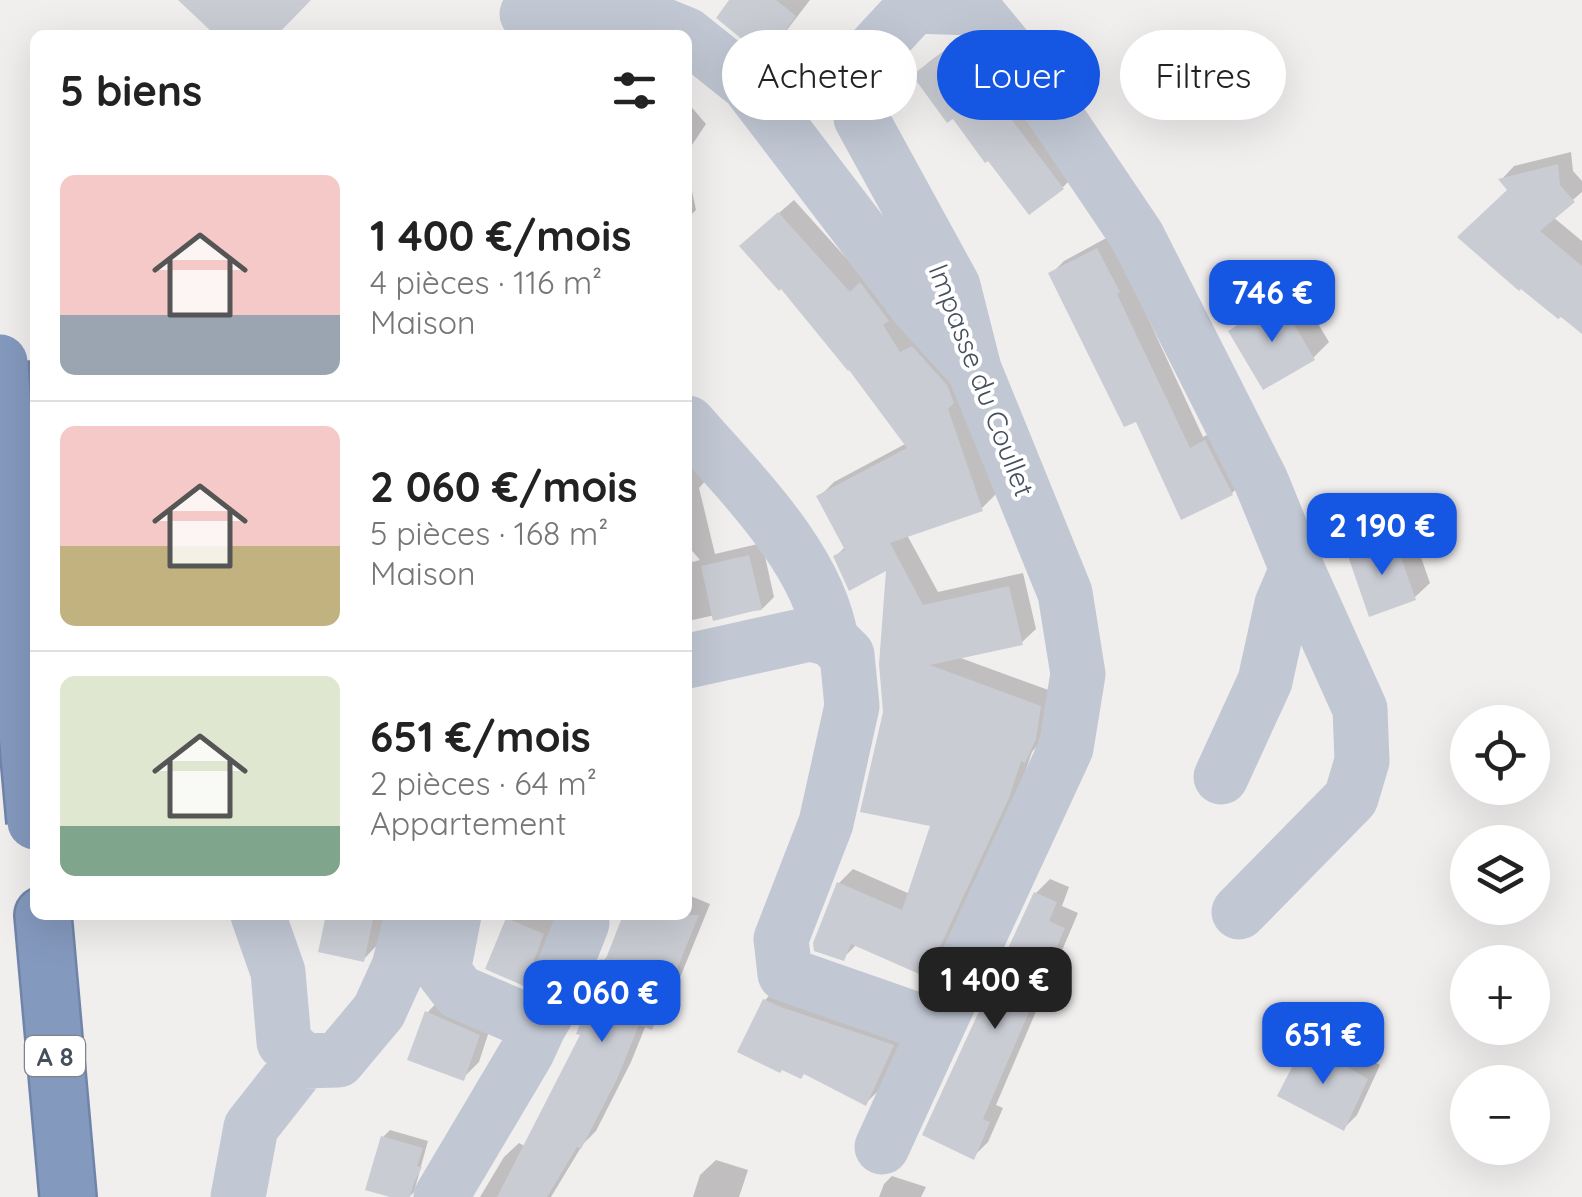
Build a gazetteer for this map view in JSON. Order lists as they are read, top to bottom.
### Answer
{
  "streets": {
    "highway": ["A 8"],
    "street": ["Impasse du Coullet"]
  },
  "page": {
    "chip": ["Acheter", "Louer", "Filtres"],
    "heading": "5 biens",
    "list": [
      {
        "name": "1 400 €/mois",
        "note": "4 pièces · 116 m² · Maison"
      },
      {
        "name": "2 060 €/mois",
        "note": "5 pièces · 168 m² · Maison"
      },
      {
        "name": "651 €/mois",
        "note": "2 pièces · 64 m² · Appartement"
      }
    ],
    "price": [
      "746 €",
      "2 190 €",
      "1 400 €",
      "2 060 €",
      "651 €"
    ],
    "map_buttons": ["+", "−"]
  }
}
